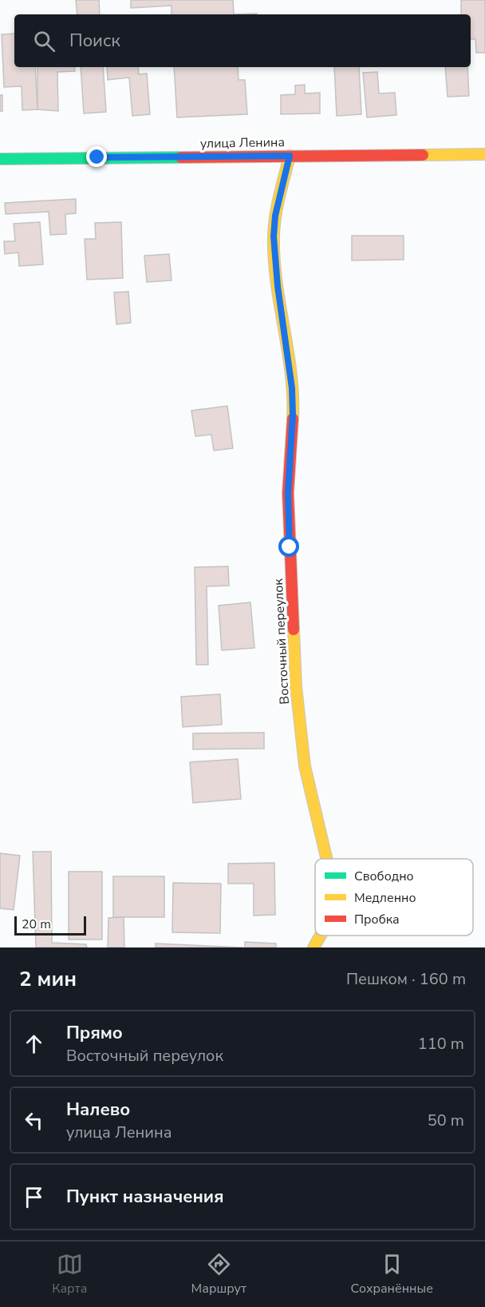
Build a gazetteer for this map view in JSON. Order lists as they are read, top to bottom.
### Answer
{
  "streets": {
    "street": ["улица Ленина", "Восточный переулок"]
  },
  "crossings": [
    ["улица Ленина", "Восточный переулок"]
  ],
  "legend": ["Свободно", "Медленно", "Пробка"],
  "scale_bar": "20 m",
  "page": {
    "search": "Поиск",
    "scale": "20 m",
    "heading": ["2 мин", "Пешком · 160 m"],
    "list": [
      ["Прямо", "Восточный переулок", "110 m"],
      ["Налево", "улица Ленина", "50 m"],
      "Пункт назначения"
    ],
    "nav": ["Карта", "Маршрут", "Сохранённые"]
  }
}
